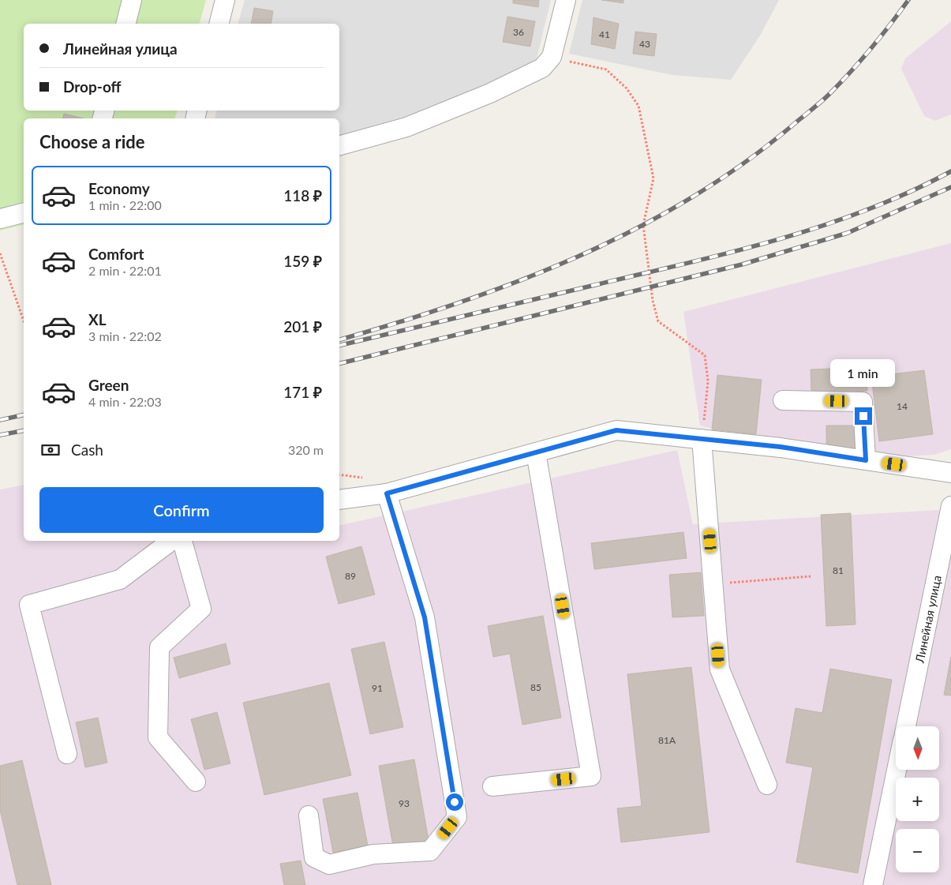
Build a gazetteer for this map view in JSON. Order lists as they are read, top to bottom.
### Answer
{
  "streets": {
    "street": ["Линейная улица"]
  },
  "house_numbers": [
    "36",
    "41",
    "43",
    "14",
    "81",
    "89",
    "85",
    "91",
    "81А",
    "93"
  ],
  "north": "bottom",
  "page": {
    "banner": ["Линейная улица", "Drop-off"],
    "heading": "Choose a ride",
    "list": [
      {
        "name": "Economy",
        "note": "1 min · 22:00",
        "value": "118 ₽"
      },
      {
        "name": "Comfort",
        "note": "2 min · 22:01",
        "value": "159 ₽"
      },
      {
        "name": "XL",
        "note": "3 min · 22:02",
        "value": "201 ₽"
      },
      {
        "name": "Green",
        "note": "4 min · 22:03",
        "value": "171 ₽"
      }
    ],
    "bubble": "1 min",
    "pay": ["Cash", "320 m"],
    "buttons": "Confirm",
    "map_buttons": ["+", "−"]
  }
}
